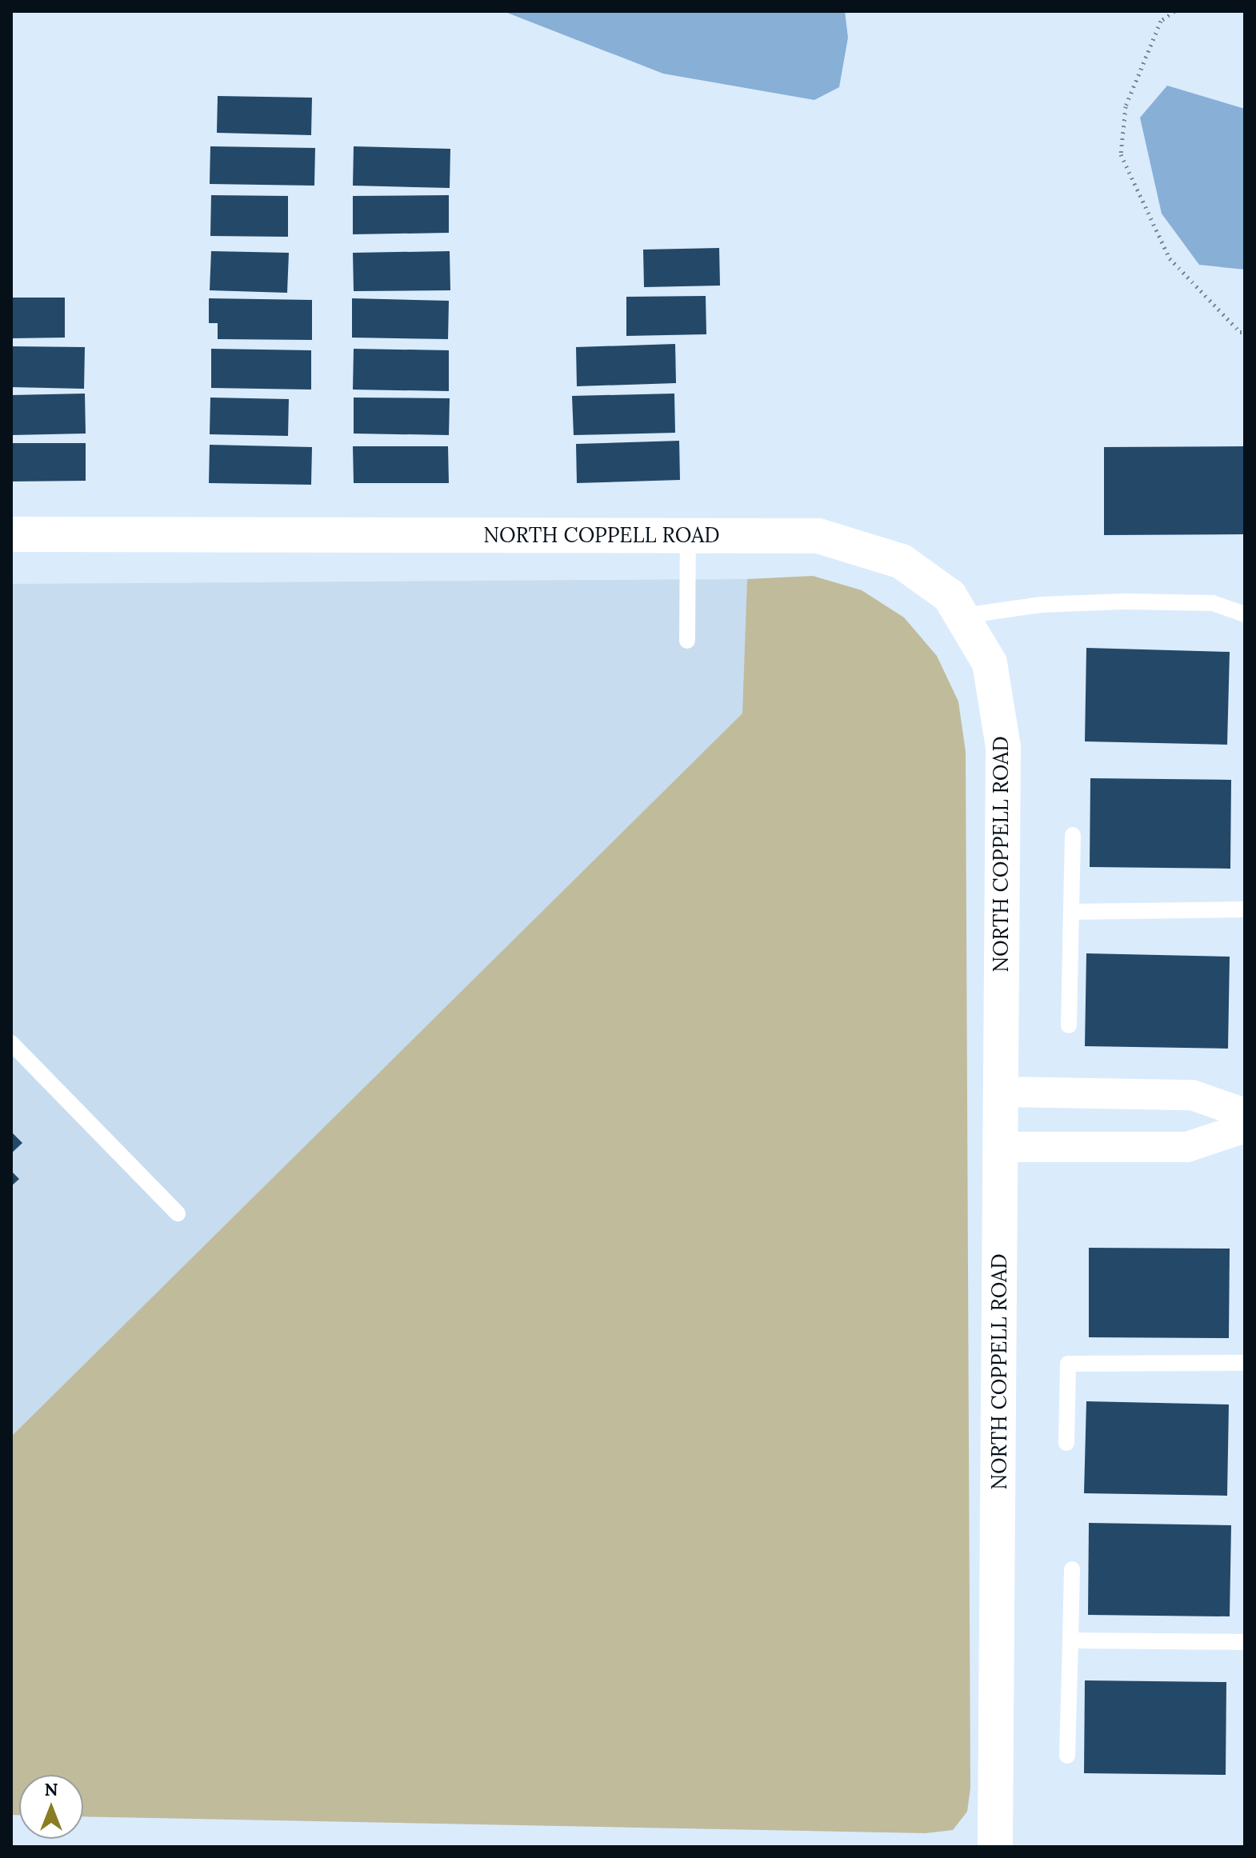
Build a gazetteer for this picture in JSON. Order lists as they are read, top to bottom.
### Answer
{
  "streets": {
    "street": ["NORTH COPPELL ROAD"]
  },
  "north": "top"
}
